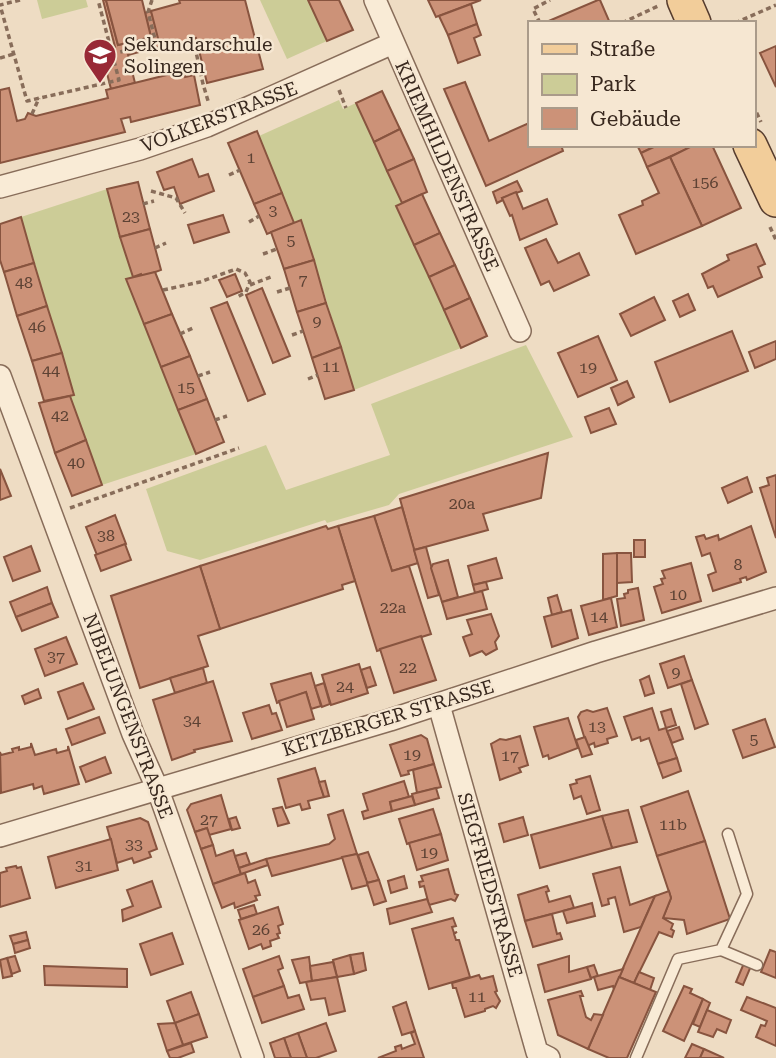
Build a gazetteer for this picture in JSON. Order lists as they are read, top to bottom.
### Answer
{
  "streets": {
    "street": [
      "VOLKERSTRASSE",
      "KRIEMHILDENSTRASSE",
      "NIBELUNGENSTRASSE",
      "KETZBERGER STRASSE",
      "SIEGFRIEDSTRASSE"
    ]
  },
  "crossings": [
    ["VOLKERSTRASSE", "KRIEMHILDENSTRASSE"],
    ["NIBELUNGENSTRASSE", "KETZBERGER STRASSE"],
    ["KETZBERGER STRASSE", "SIEGFRIEDSTRASSE"]
  ],
  "places": {
    "school or university": ["Sekundarschule Solingen"]
  },
  "house_numbers": [
    "1",
    "156",
    "3",
    "23",
    "5",
    "7",
    "48",
    "9",
    "46",
    "11",
    "19",
    "44",
    "15",
    "42",
    "40",
    "20a",
    "38",
    "8",
    "10",
    "22a",
    "14",
    "37",
    "22",
    "9",
    "24",
    "34",
    "13",
    "5",
    "19",
    "17",
    "27",
    "11b",
    "33",
    "19",
    "31",
    "26",
    "11"
  ],
  "legend": ["Straße", "Park", "Gebäude"]
}
